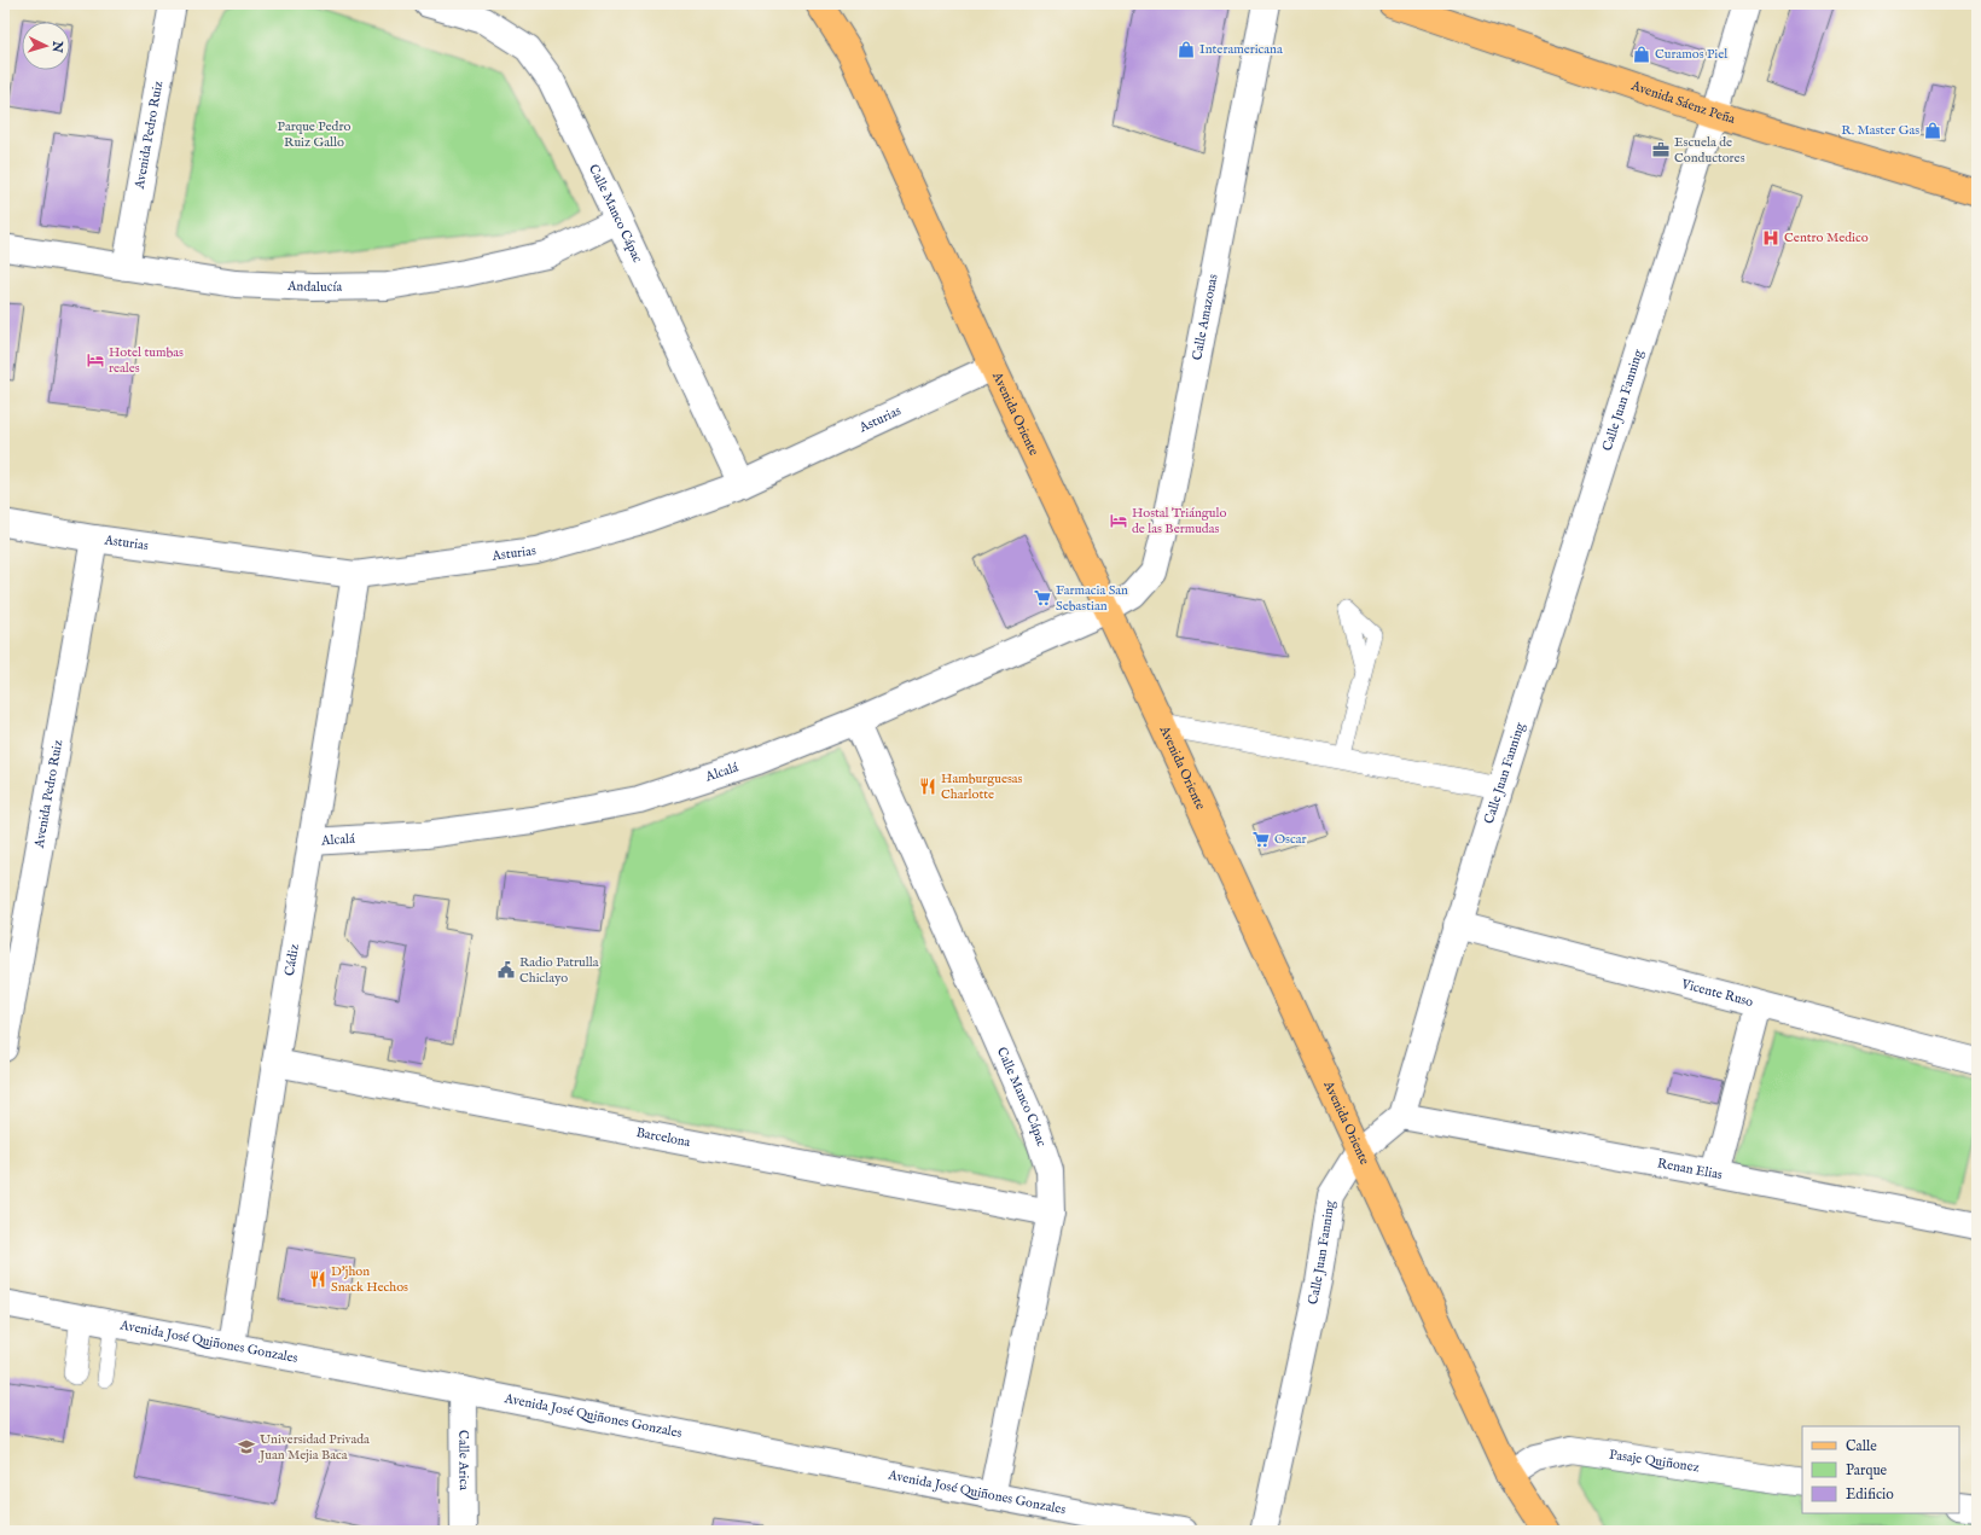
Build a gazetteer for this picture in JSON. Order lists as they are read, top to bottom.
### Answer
{
  "streets": {
    "main road": ["Avenida Sáenz Peña", "Avenida Oriente"],
    "street": [
      "Avenida Pedro Ruiz",
      "Calle Manco Cápac",
      "Andalucía",
      "Calle Amazonas",
      "Calle Juan Fanning",
      "Asturias",
      "Alcalá",
      "Cádiz",
      "Vicente Ruso",
      "Barcelona",
      "Renan Elias",
      "Avenida José Quiñones Gonzales",
      "Calle Arica",
      "Pasaje Quiñonez"
    ]
  },
  "crossings": [
    ["Avenida Sáenz Peña", "Calle Juan Fanning"],
    ["Avenida Pedro Ruiz", "Andalucía"],
    ["Avenida Pedro Ruiz", "Asturias"],
    ["Calle Manco Cápac", "Andalucía"],
    ["Calle Manco Cápac", "Asturias"],
    ["Calle Manco Cápac", "Alcalá"],
    ["Calle Manco Cápac", "Barcelona"],
    ["Calle Manco Cápac", "Avenida José Quiñones Gonzales"],
    ["Calle Amazonas", "Avenida Oriente"],
    ["Calle Amazonas", "Alcalá"],
    ["Calle Juan Fanning", "Avenida Oriente"],
    ["Calle Juan Fanning", "Vicente Ruso"],
    ["Calle Juan Fanning", "Renan Elias"],
    ["Avenida Oriente", "Asturias"],
    ["Avenida Oriente", "Alcalá"],
    ["Avenida Oriente", "Pasaje Quiñonez"],
    ["Asturias", "Cádiz"],
    ["Alcalá", "Cádiz"],
    ["Cádiz", "Barcelona"],
    ["Cádiz", "Avenida José Quiñones Gonzales"],
    ["Avenida José Quiñones Gonzales", "Calle Arica"]
  ],
  "parks": ["Parque Pedro Ruiz Gallo"],
  "places": {
    "shop": ["Interamericana", "Curamos Piel", "R. Master Gas"],
    "office": ["Escuela de Conductores"],
    "hospital": ["Centro Medico"],
    "hotel": ["Hotel tumbas reales", "Hostal Triángulo de las Bermudas"],
    "supermarket": ["Farmacia San Sebastian", "Oscar"],
    "restaurant": ["Hamburguesas Charlotte", "D'jhon Snack Hechos"],
    "public building": ["Radio Patrulla Chiclayo"],
    "school or university": ["Universidad Privada Juan Mejia Baca"]
  },
  "legend": ["Calle", "Parque", "Edificio"],
  "north": "right"
}
